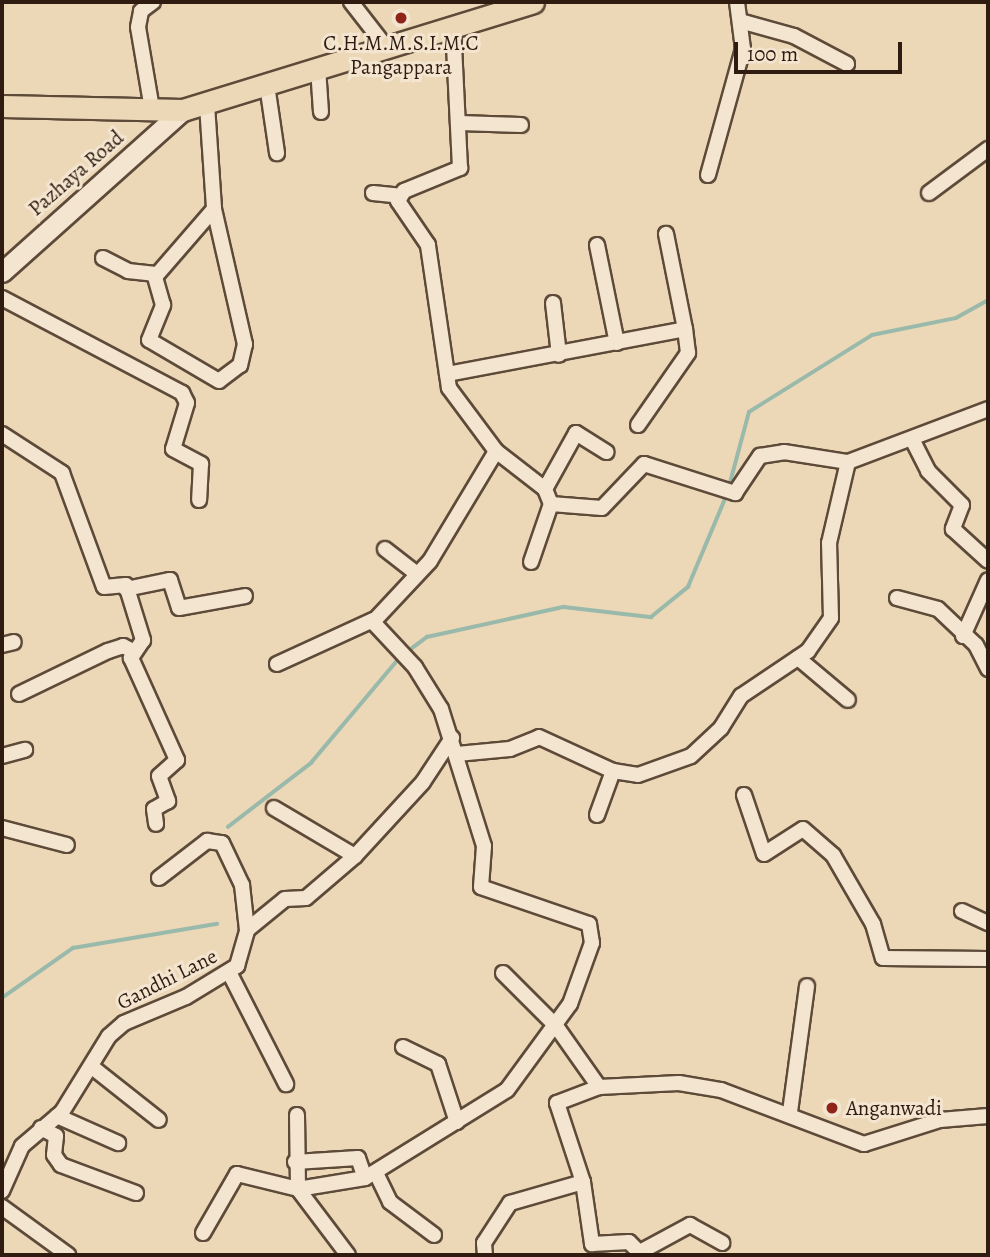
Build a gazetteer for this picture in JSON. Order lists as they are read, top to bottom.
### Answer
{
  "streets": {
    "street": ["Pazhaya Road", "Gandhi Lane"]
  },
  "places": ["C.H.M.M.S.I.M.C Pangappara", "Anganwadi"],
  "scale_bar": "100 m"
}
